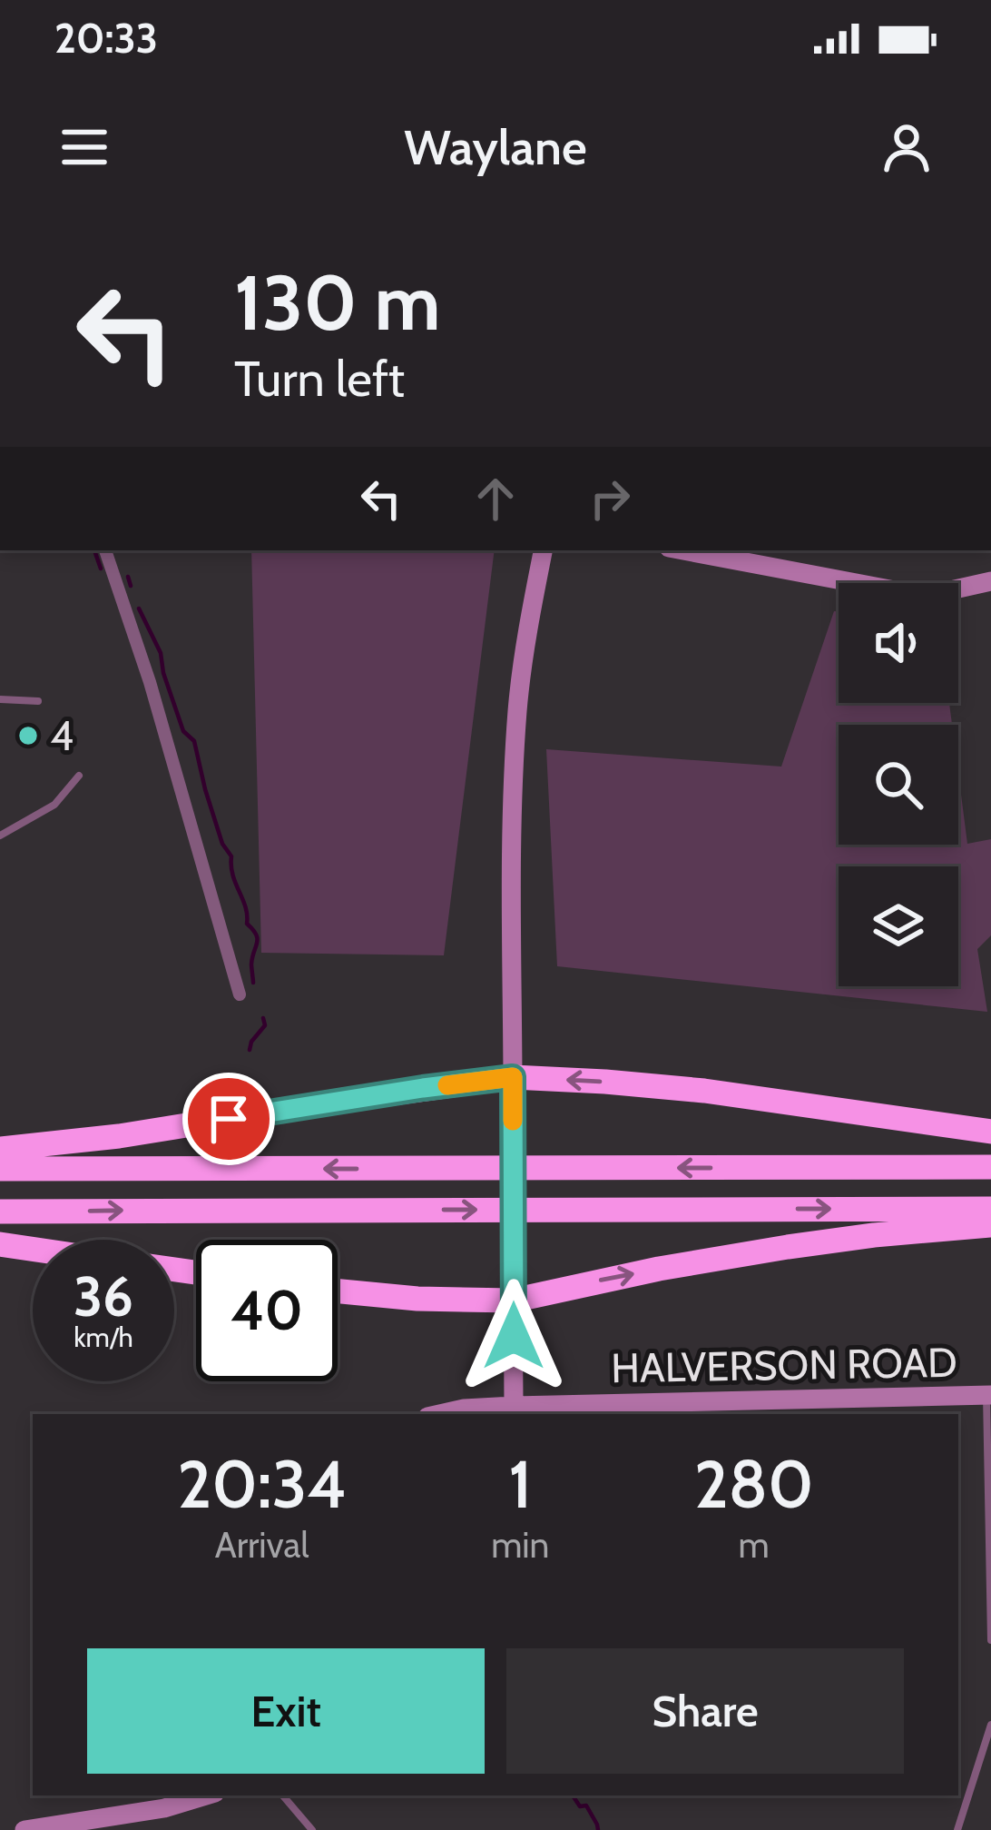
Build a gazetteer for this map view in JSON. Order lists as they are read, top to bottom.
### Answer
{
  "streets": {
    "street": ["HALVERSON ROAD"]
  },
  "places": ["4"],
  "page": {
    "status": "20:33",
    "header": "Waylane",
    "turn": ["130 m", "Turn left"],
    "speed": "36 km/h",
    "limit": "40",
    "eta": [
      "20:34",
      "Arrival",
      "1",
      "min",
      "280",
      "m"
    ],
    "buttons": ["Exit", "Share"]
  }
}
